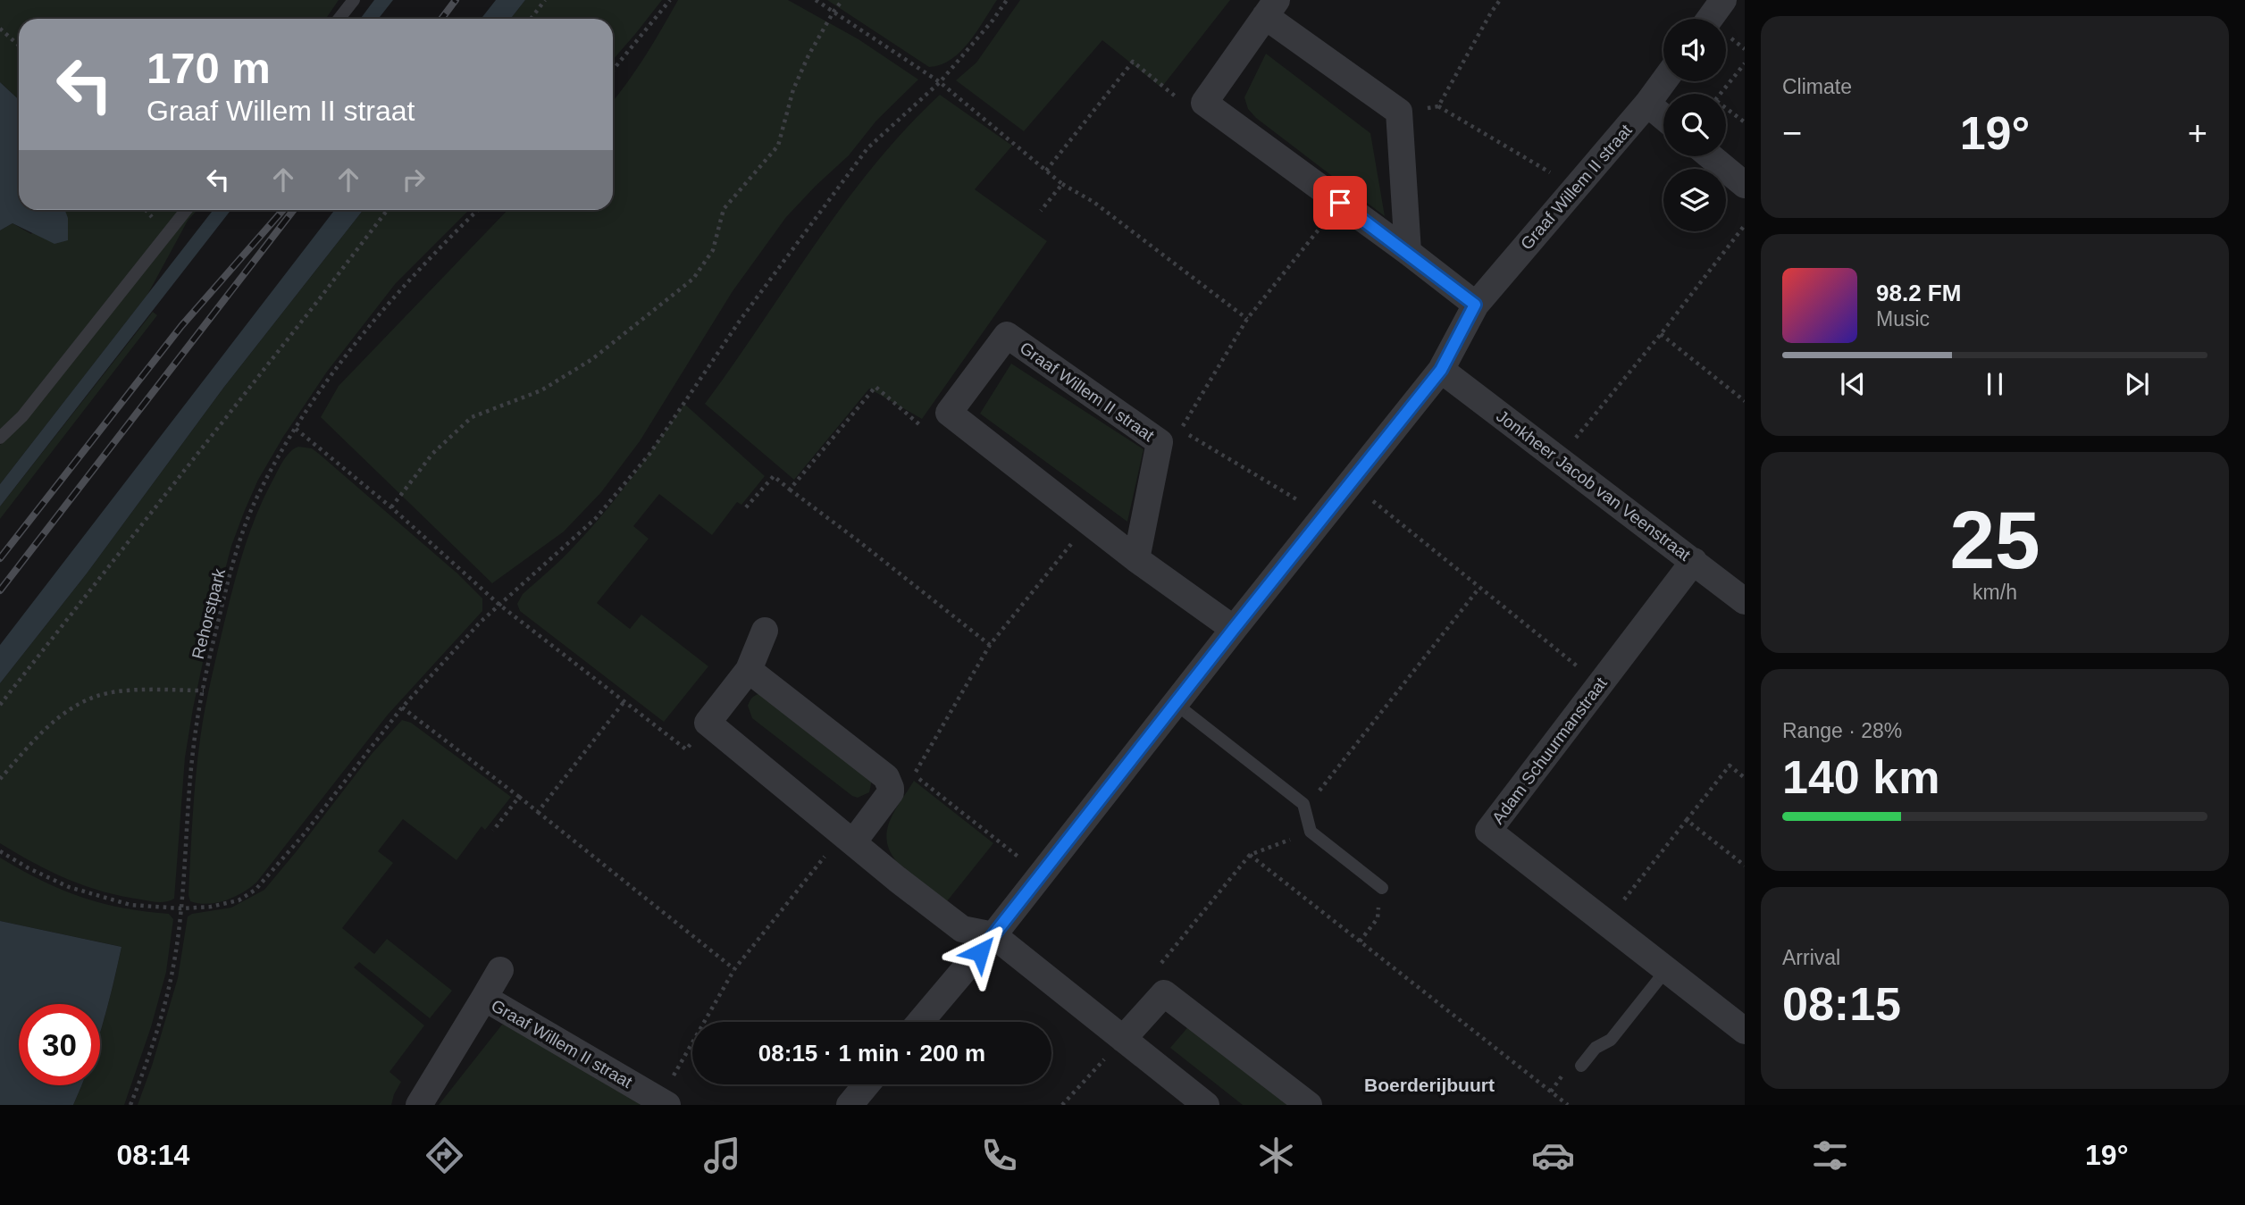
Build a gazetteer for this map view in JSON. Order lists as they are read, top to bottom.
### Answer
{
  "streets": {
    "street": ["Graaf Willem II straat", "Jonkheer Jacob van Veenstraat", "Adam Schuurmanstraat"],
    "path": ["Rehorstpark"]
  },
  "crossings": [
    ["Graaf Willem II straat", "Jonkheer Jacob van Veenstraat"],
    ["Jonkheer Jacob van Veenstraat", "Adam Schuurmanstraat"]
  ],
  "districts": ["Boerderijbuurt"],
  "page": {
    "tile": [
      "Climate",
      ["25", "km/h"],
      ["Range · 28%", "140 km"],
      ["Arrival", "08:15"]
    ],
    "turn": ["170 m", "Graaf Willem II straat"],
    "heat": ["−", "19°", "+"],
    "song": ["98.2 FM", "Music"],
    "limit": "30",
    "trip": "08:15 · 1 min · 200 m",
    "tabs": ["08:14", "19°"]
  }
}
